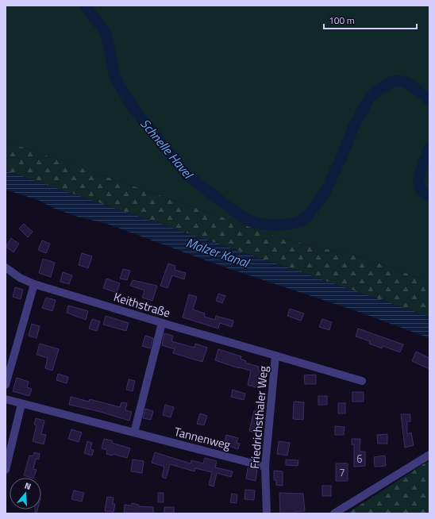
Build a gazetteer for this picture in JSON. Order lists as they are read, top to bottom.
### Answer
{
  "streets": {
    "street": ["Keithstraße", "Friedrichsthaler Weg", "Tannenweg"]
  },
  "crossings": [
    ["Keithstraße", "Friedrichsthaler Weg"],
    ["Friedrichsthaler Weg", "Tannenweg"]
  ],
  "water": ["Schnelle Havel", "Malzer Kanal"],
  "house_numbers": ["6", "7"],
  "scale_bar": "100 m",
  "north": "top"
}
